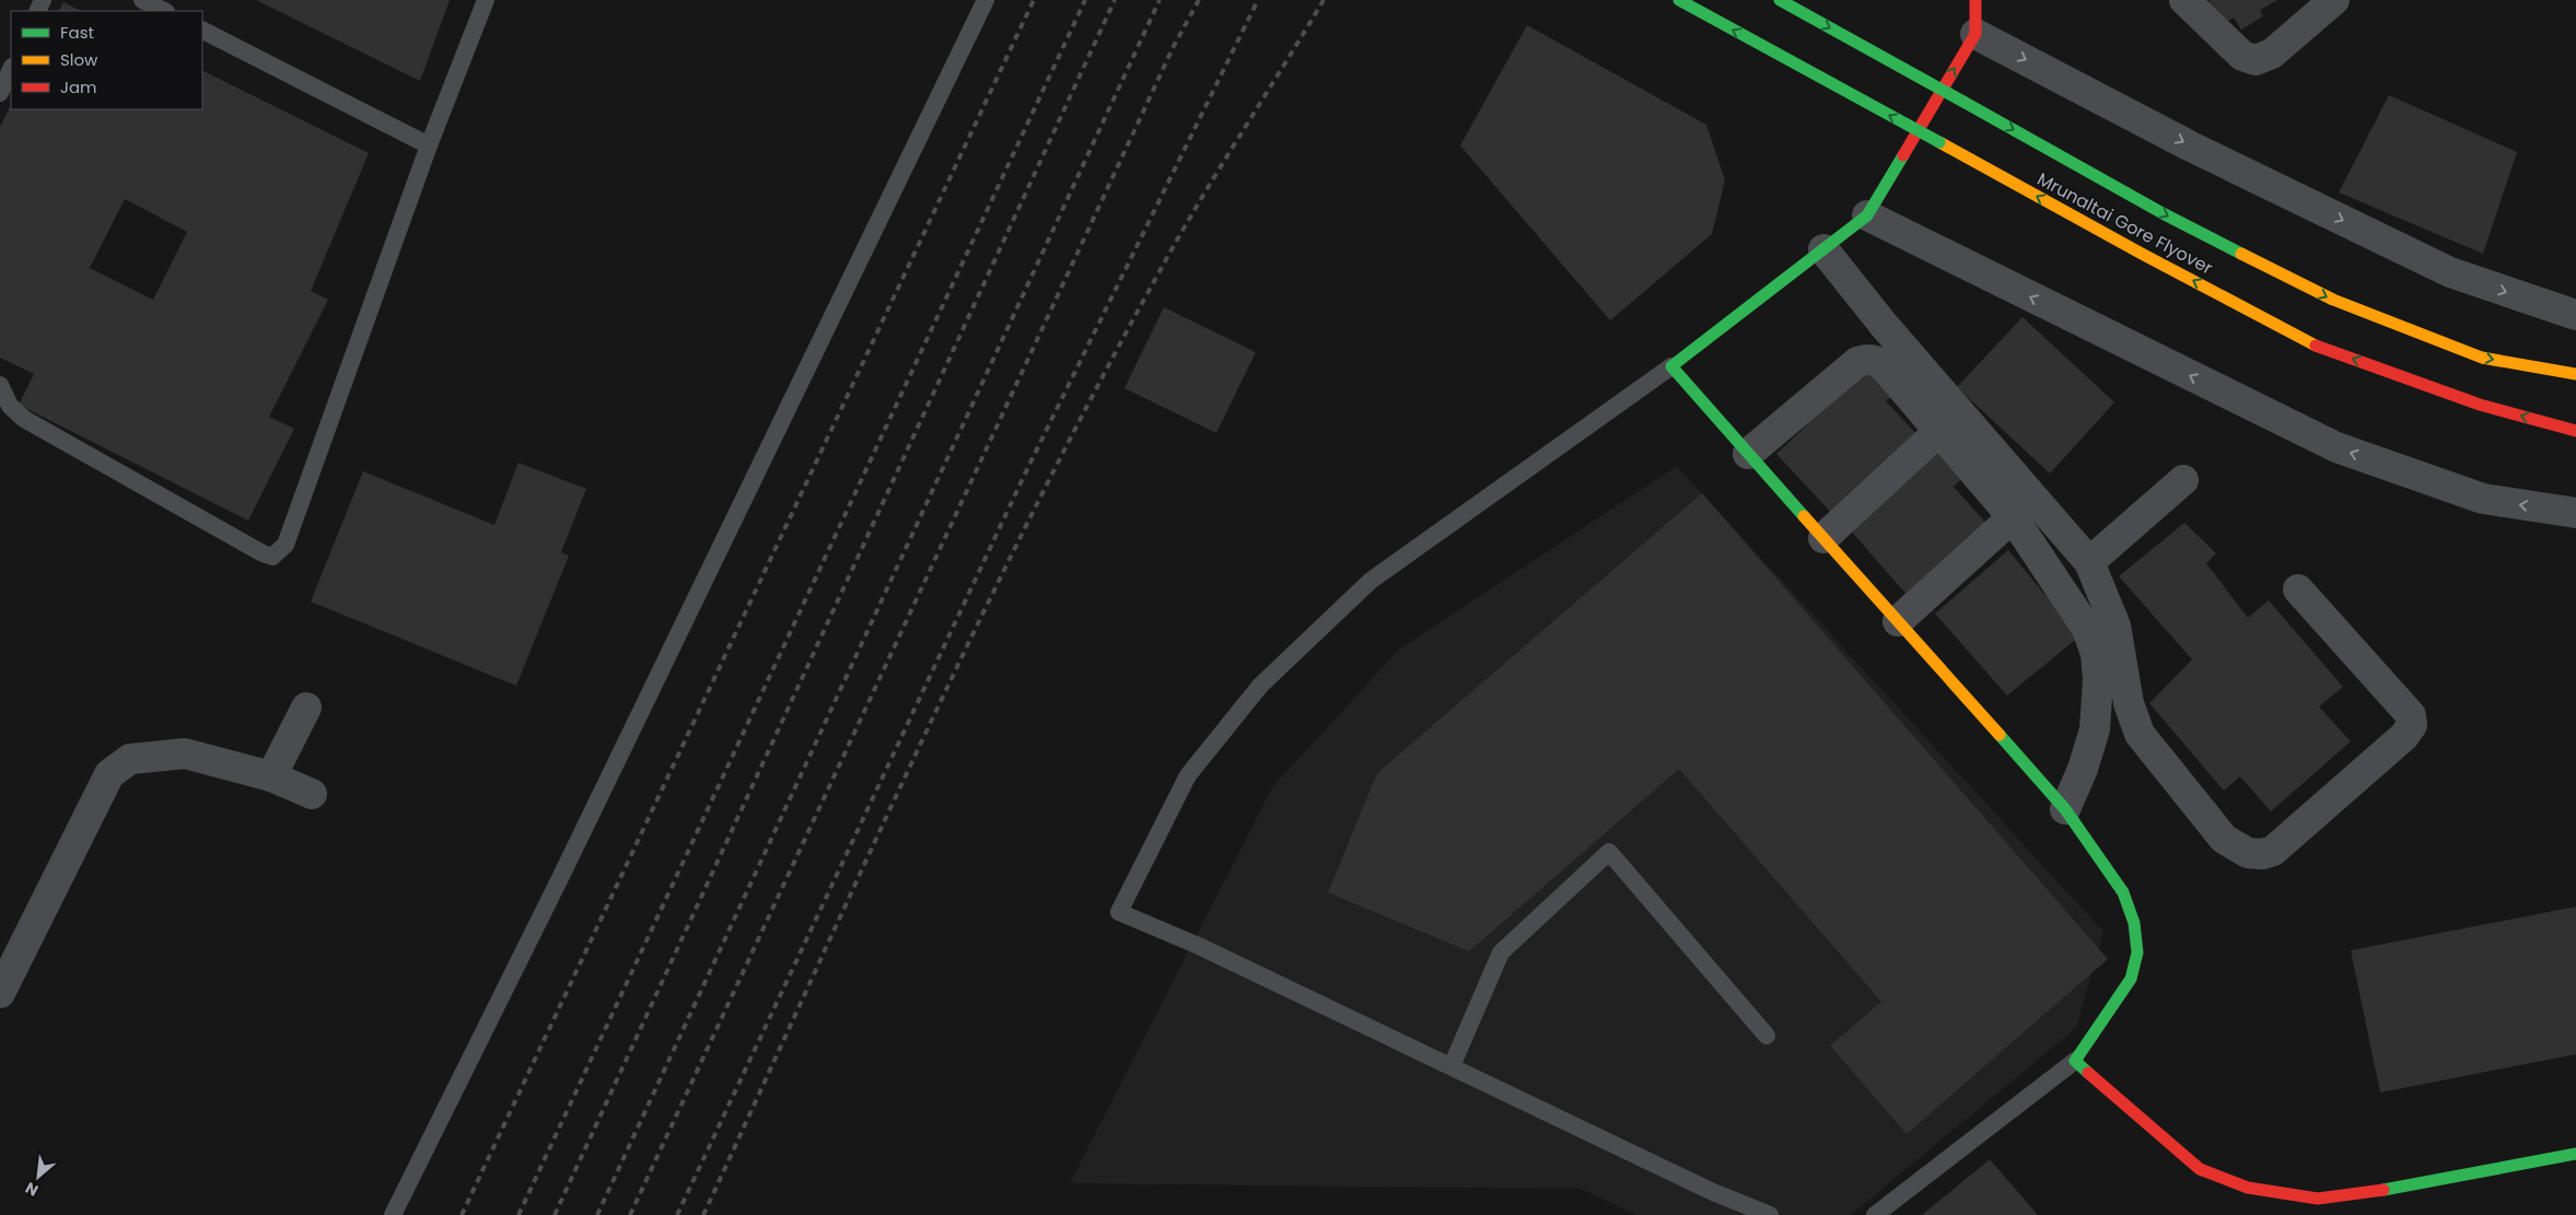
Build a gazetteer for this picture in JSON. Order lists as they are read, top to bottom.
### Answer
{
  "streets": {
    "street": ["Mrunaltai Gore Flyover"]
  },
  "legend": ["Fast", "Slow", "Jam"],
  "north": "bottom left"
}
